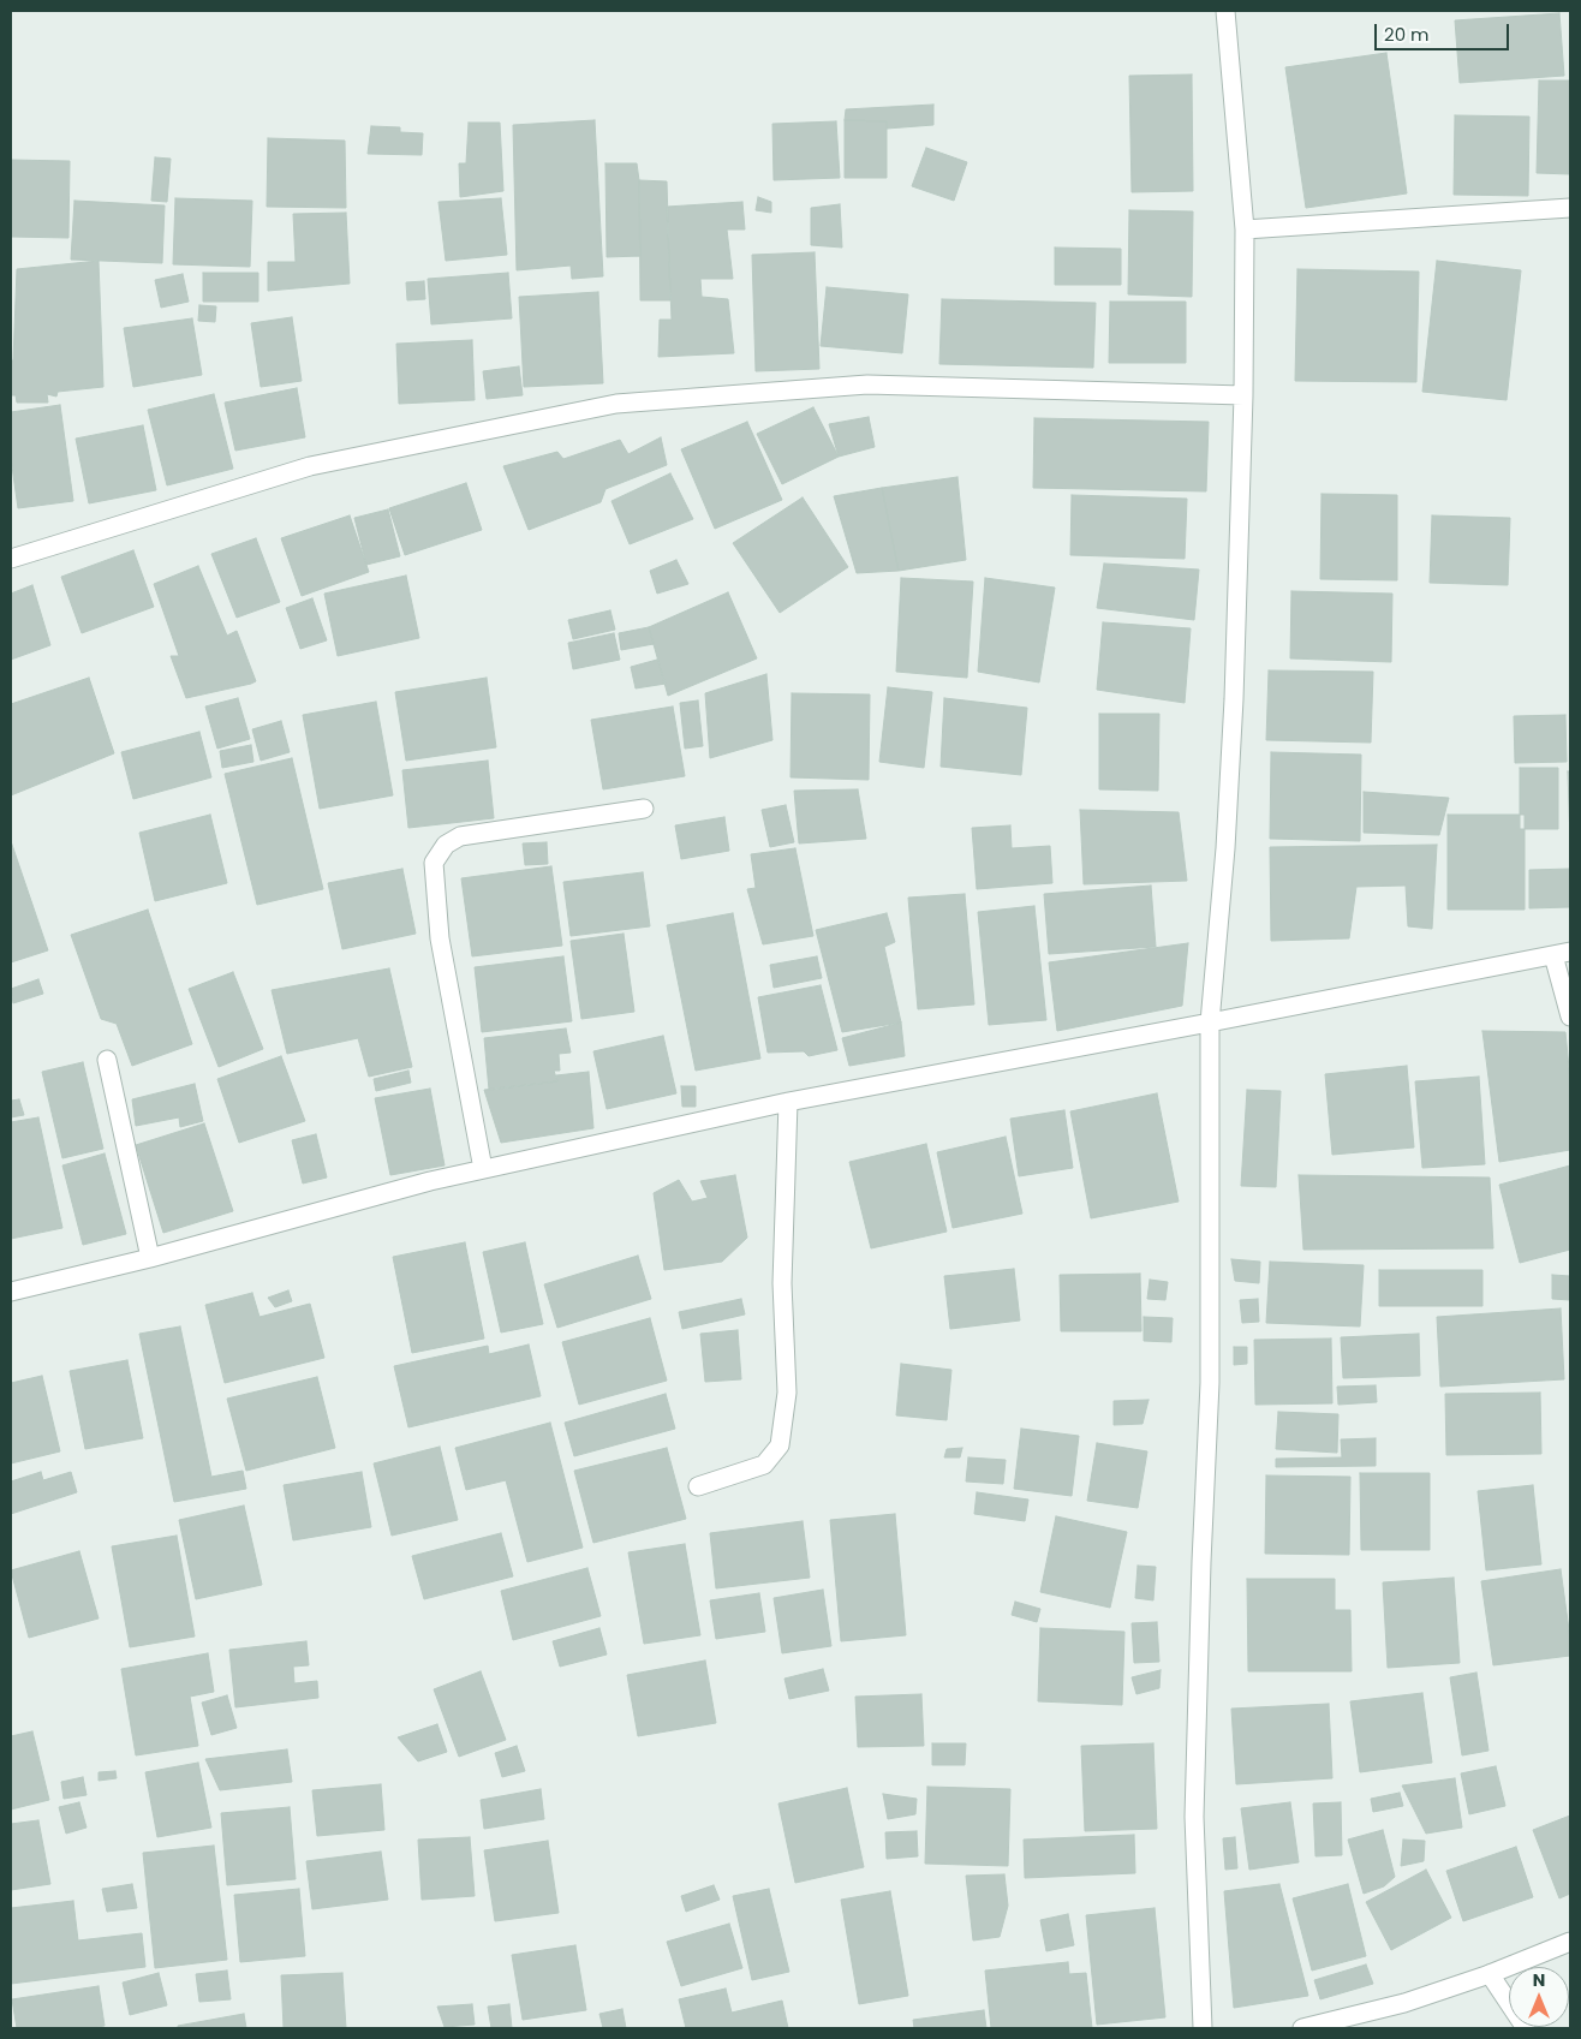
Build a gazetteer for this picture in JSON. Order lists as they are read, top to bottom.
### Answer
{
  "scale_bar": "20 m",
  "north": "top"
}
